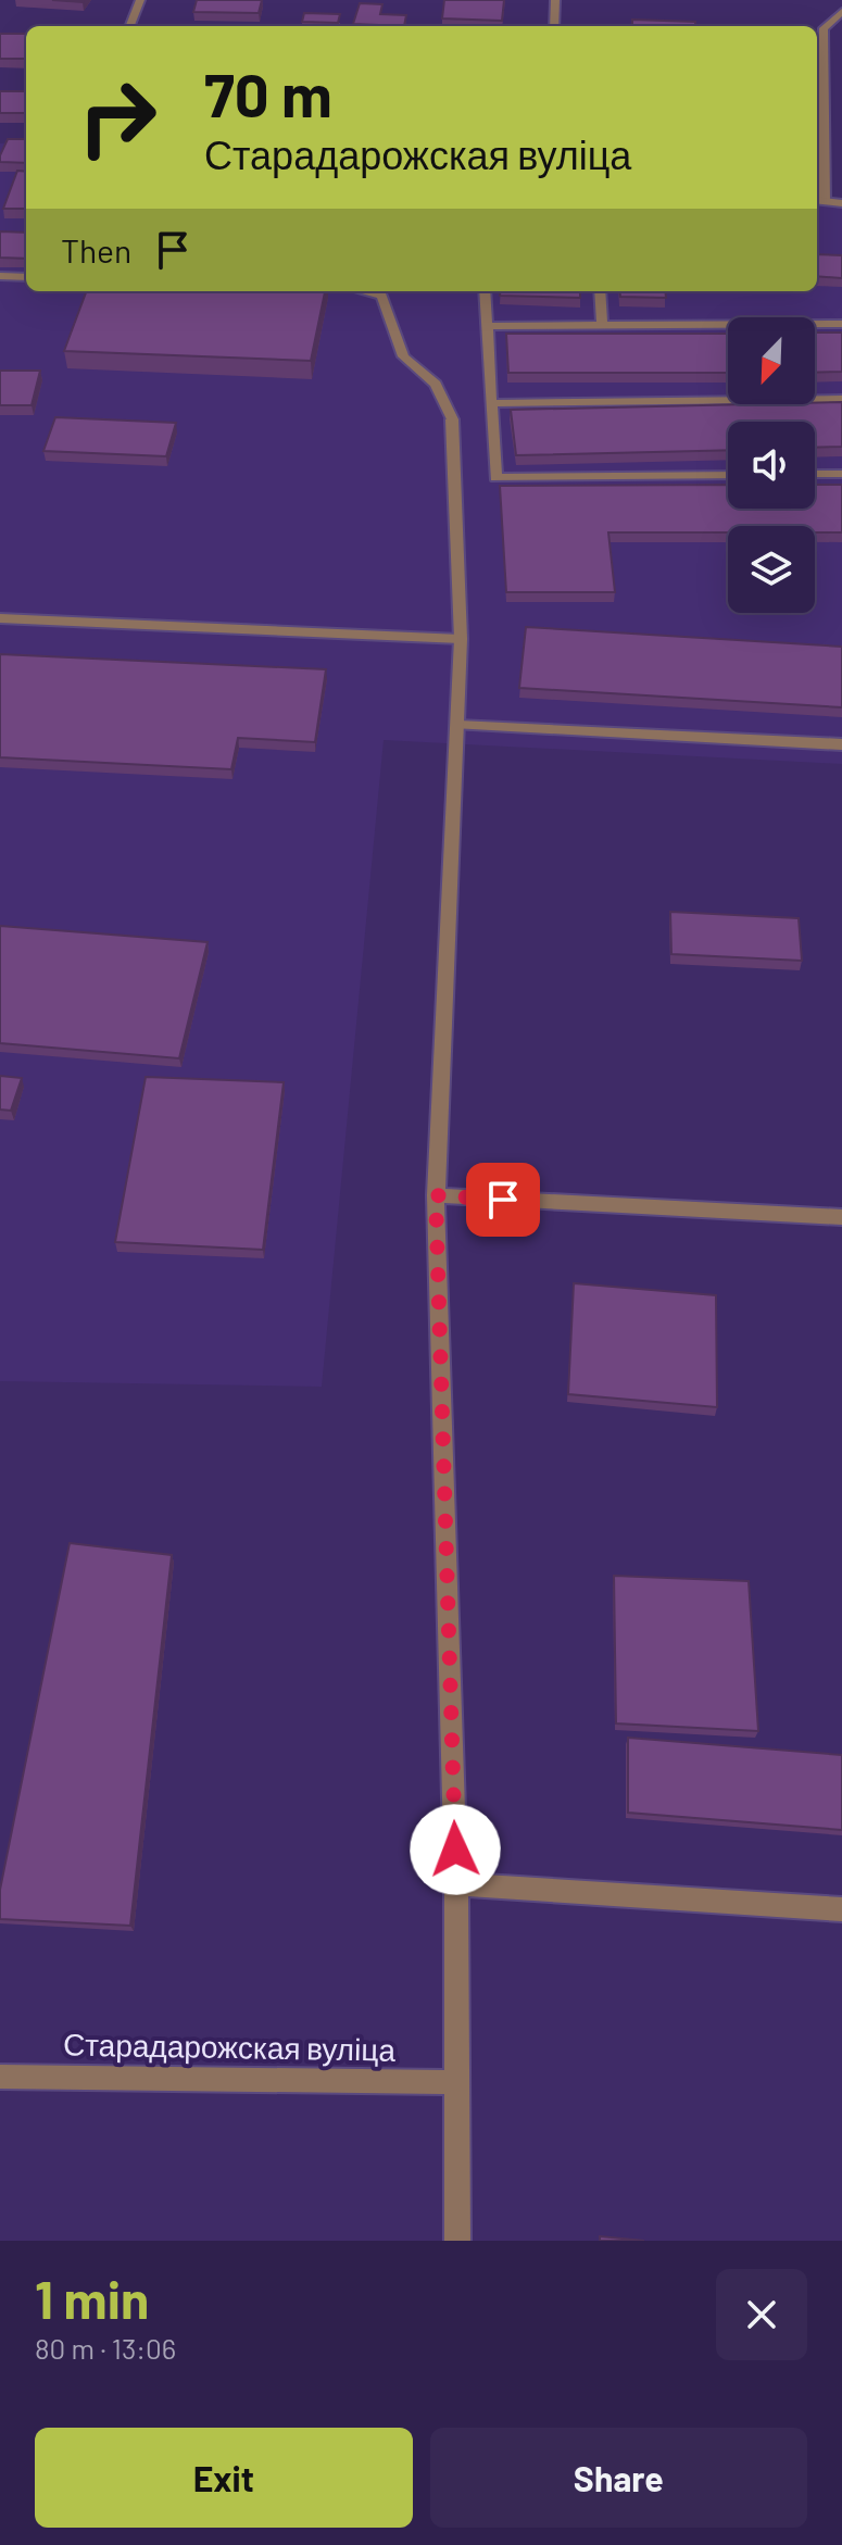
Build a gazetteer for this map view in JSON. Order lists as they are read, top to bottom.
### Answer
{
  "streets": {
    "street": ["Старадарожская вуліца"]
  },
  "north": "bottom left",
  "page": {
    "turn": ["70 m", "Старадарожская вуліца"],
    "then": "Then",
    "heading": ["1 min", "80 m · 13:06"],
    "buttons": ["Exit", "Share"]
  }
}
